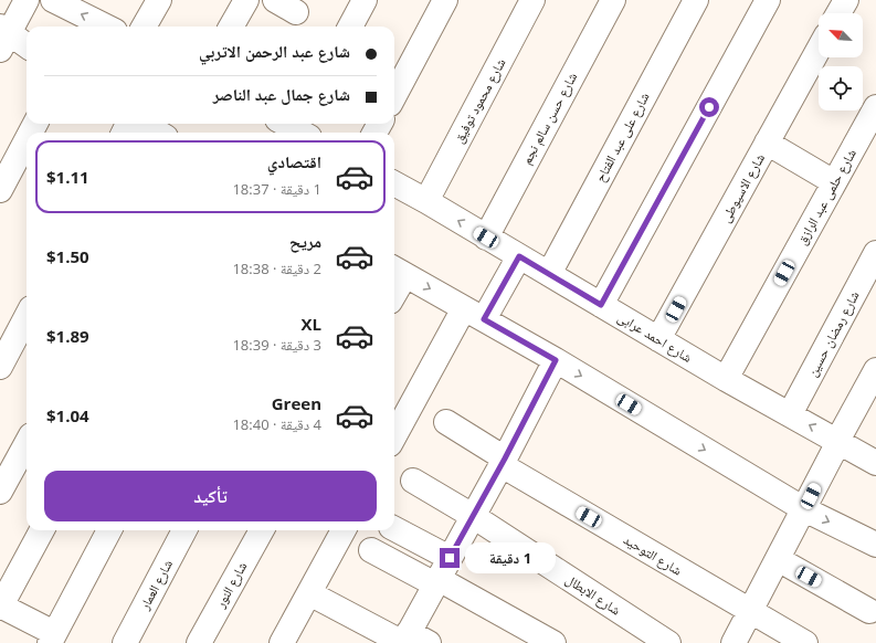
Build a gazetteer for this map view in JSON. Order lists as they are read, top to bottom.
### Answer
{
  "streets": {
    "street": [
      "شارع محمود توفيق",
      "شارع حسن سالم نجم",
      "شارع على عبد الفتاح",
      "شارع الاسيوطى",
      "شارع حلمى عبد الرازق",
      "شارع رمضان حسين",
      "شارع احمد عرابى",
      "شارع التوحيد",
      "شارع العمار",
      "شارع النور",
      "شارع الابطال"
    ]
  },
  "crossings": [
    ["شارع محمود توفيق", "شارع احمد عرابى"],
    ["شارع حسن سالم نجم", "شارع احمد عرابى"],
    ["شارع على عبد الفتاح", "شارع احمد عرابى"],
    ["شارع الاسيوطى", "شارع احمد عرابى"],
    ["شارع حلمى عبد الرازق", "شارع احمد عرابى"],
    ["شارع رمضان حسين", "شارع احمد عرابى"]
  ],
  "north": "top left",
  "page": {
    "banner": ["شارع عبد الرحمن الاتربي", "شارع جمال عبد الناصر"],
    "list": [
      {
        "name": "اقتصادي",
        "note": "1 دقيقة · 18:37",
        "value": "$1.11"
      },
      {
        "name": "مريح",
        "note": "2 دقيقة · 18:38",
        "value": "$1.50"
      },
      {
        "name": "XL",
        "note": "3 دقيقة · 18:39",
        "value": "$1.89"
      },
      {
        "name": "Green",
        "note": "4 دقيقة · 18:40",
        "value": "$1.04"
      }
    ],
    "buttons": "تأكيد",
    "bubble": "1 دقيقة"
  }
}
